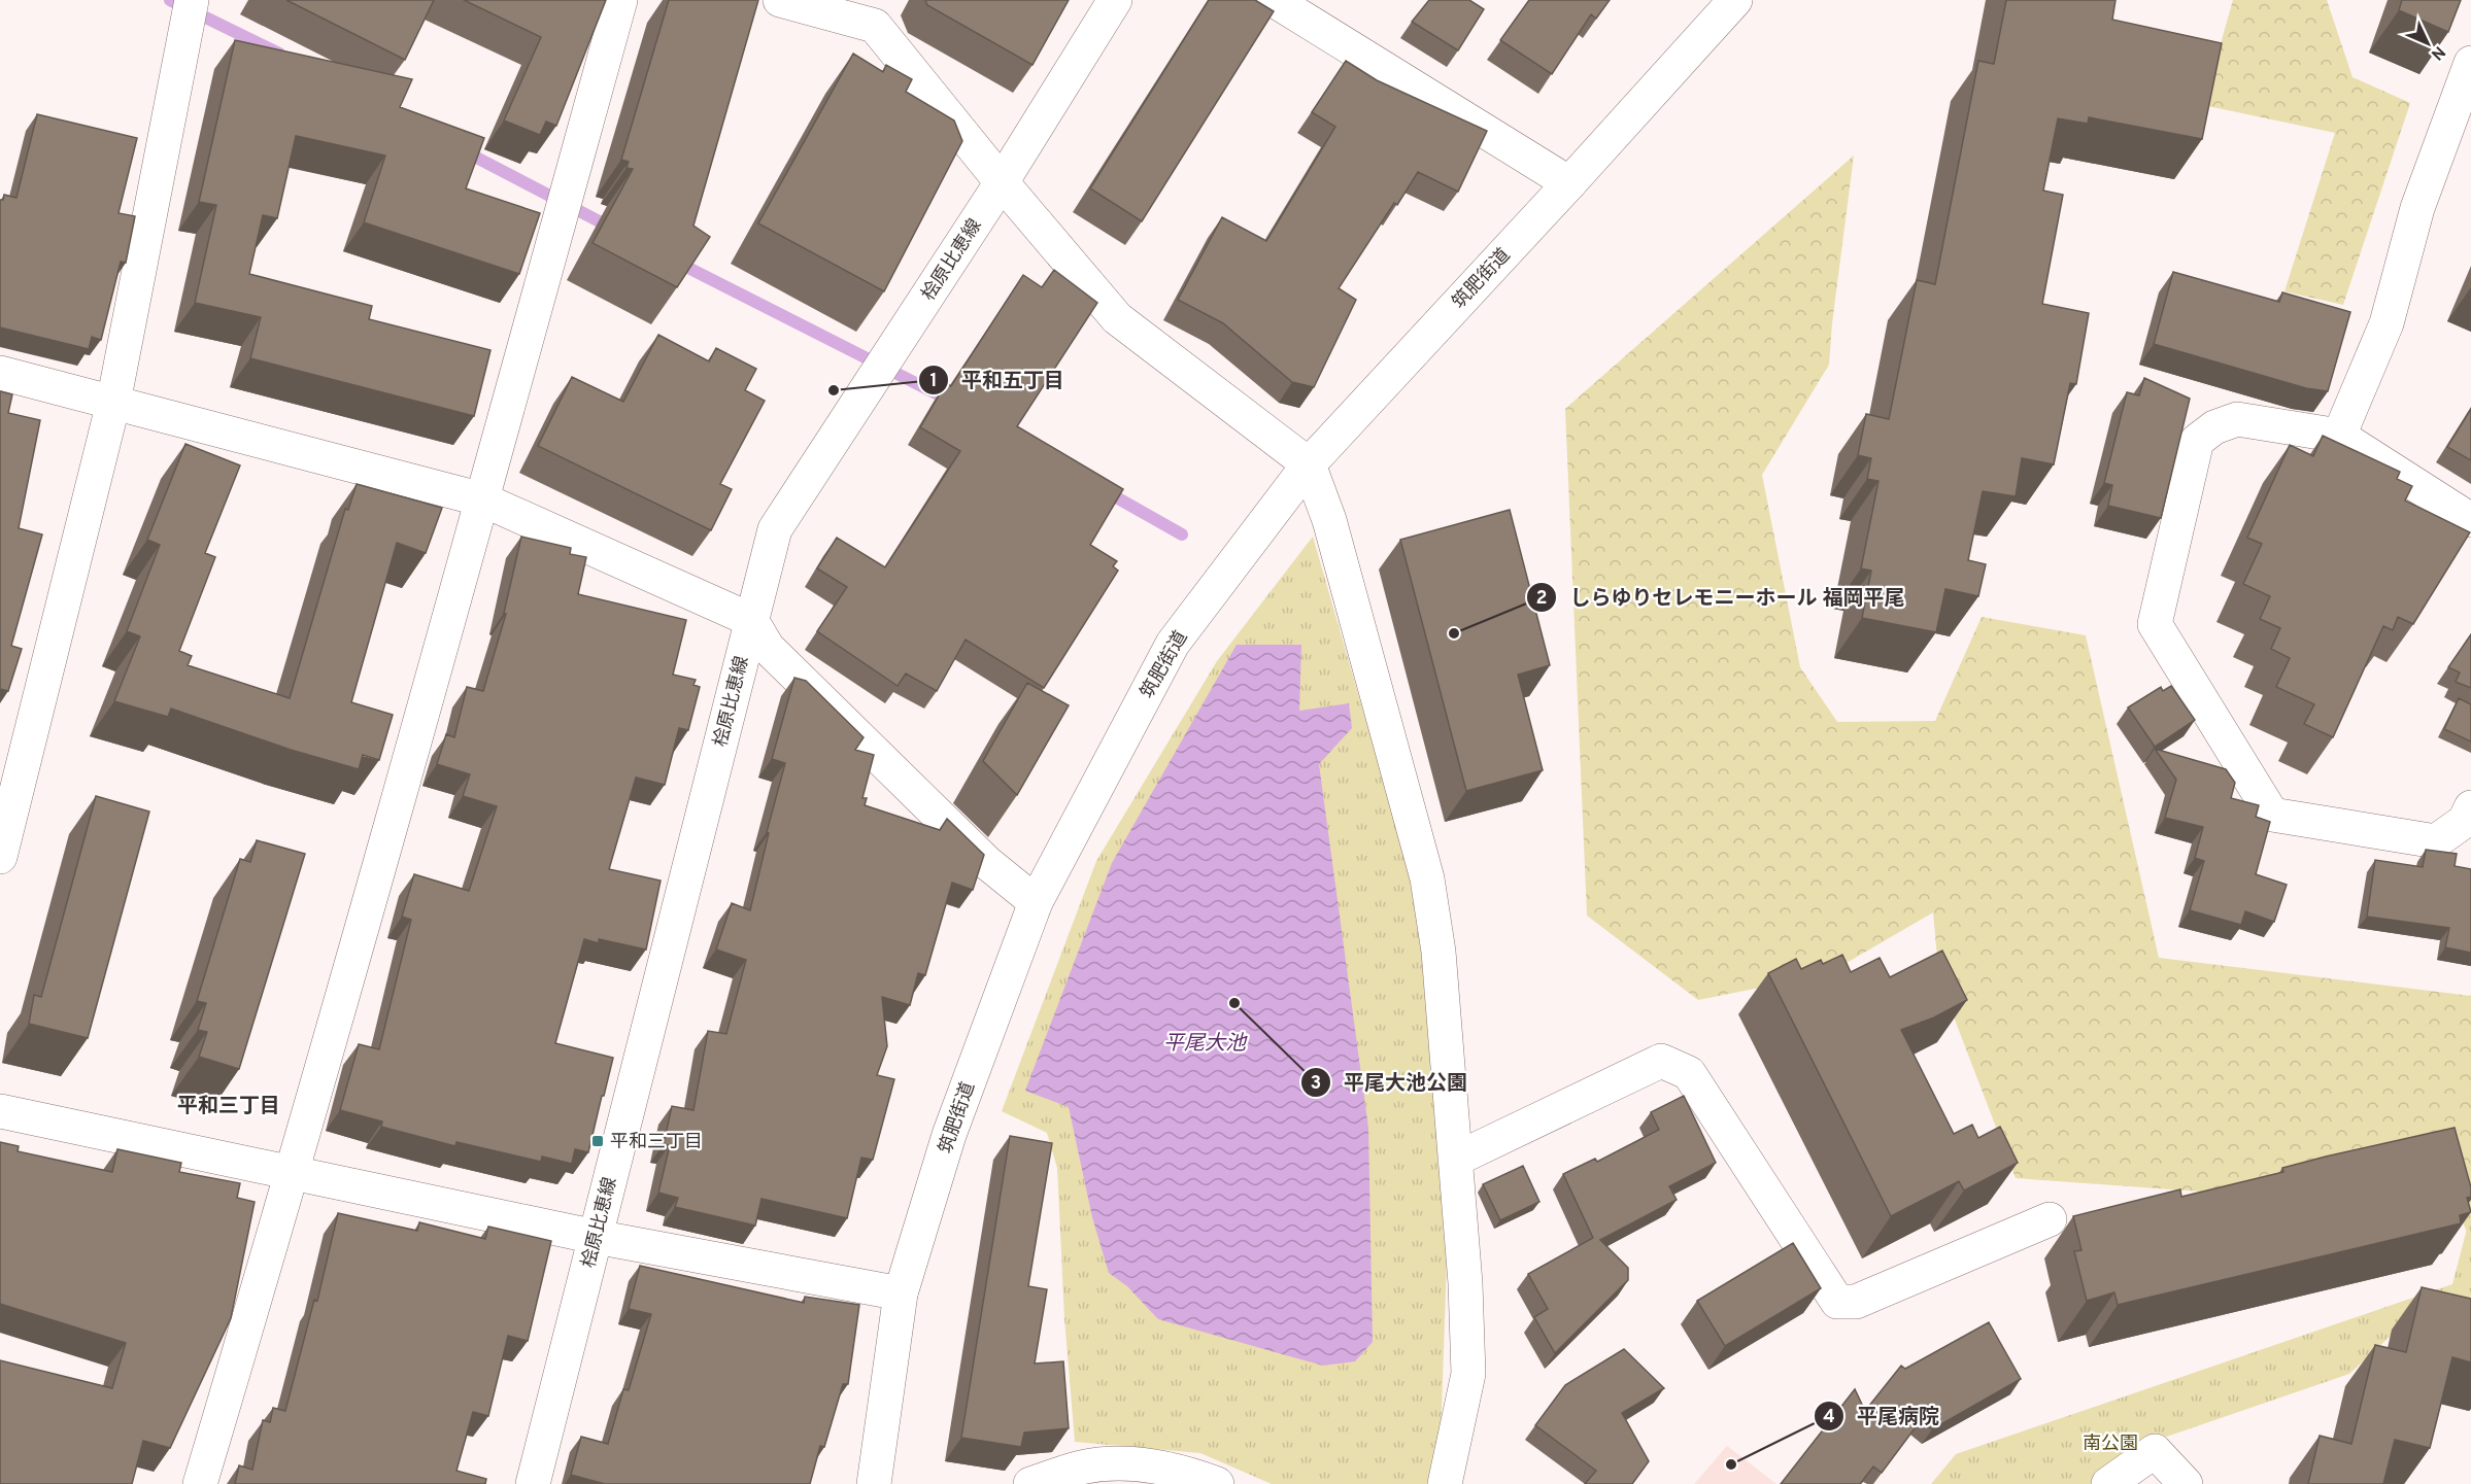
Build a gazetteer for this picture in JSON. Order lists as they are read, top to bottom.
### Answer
{
  "streets": {
    "street": ["桧原比恵線", "筑肥街道"]
  },
  "districts": ["平和三丁目"],
  "water": ["平尾大池"],
  "parks": ["南公園"],
  "places": {
    "other": [
      "平和五丁目",
      "しらゆりセレモニーホール 福岡平尾",
      "平尾大池公園",
      "平尾病院"
    ],
    "transit": ["平和三丁目"]
  },
  "north": "bottom right"
}
